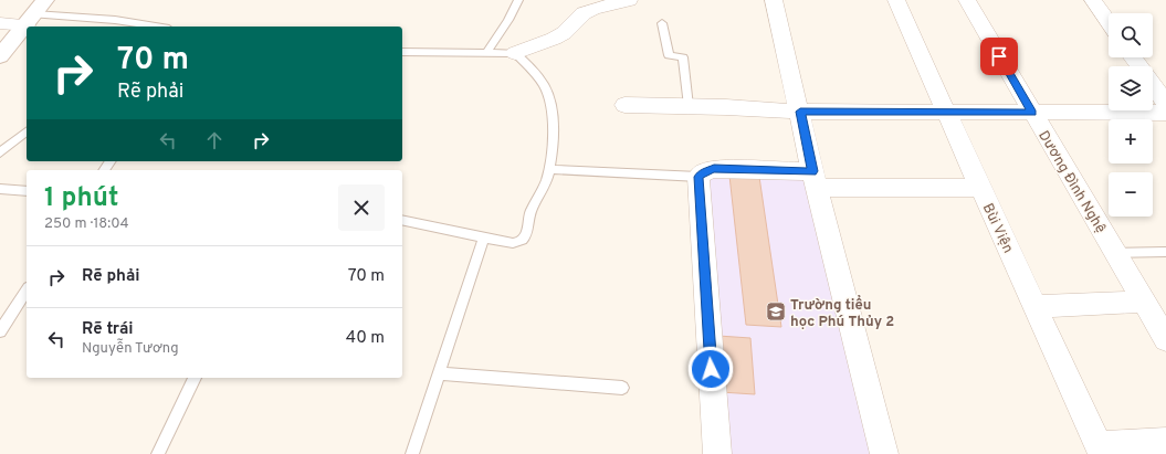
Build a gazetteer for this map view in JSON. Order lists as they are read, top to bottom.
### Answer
{
  "streets": {
    "street": ["Dương Đình Nghệ", "Bùi Viện"]
  },
  "places": {
    "school or university": ["Trường tiểu học Phú Thủy 2"]
  },
  "page": {
    "map_buttons": ["+", "−"],
    "turn": ["70 m", "Rẽ phải"],
    "heading": ["1 phút", "250 m · 18:04"],
    "list": [
      {
        "name": "Rẽ phải",
        "value": "70 m"
      },
      {
        "name": "Rẽ trái",
        "note": "Nguyễn Tương",
        "value": "40 m"
      }
    ]
  }
}
